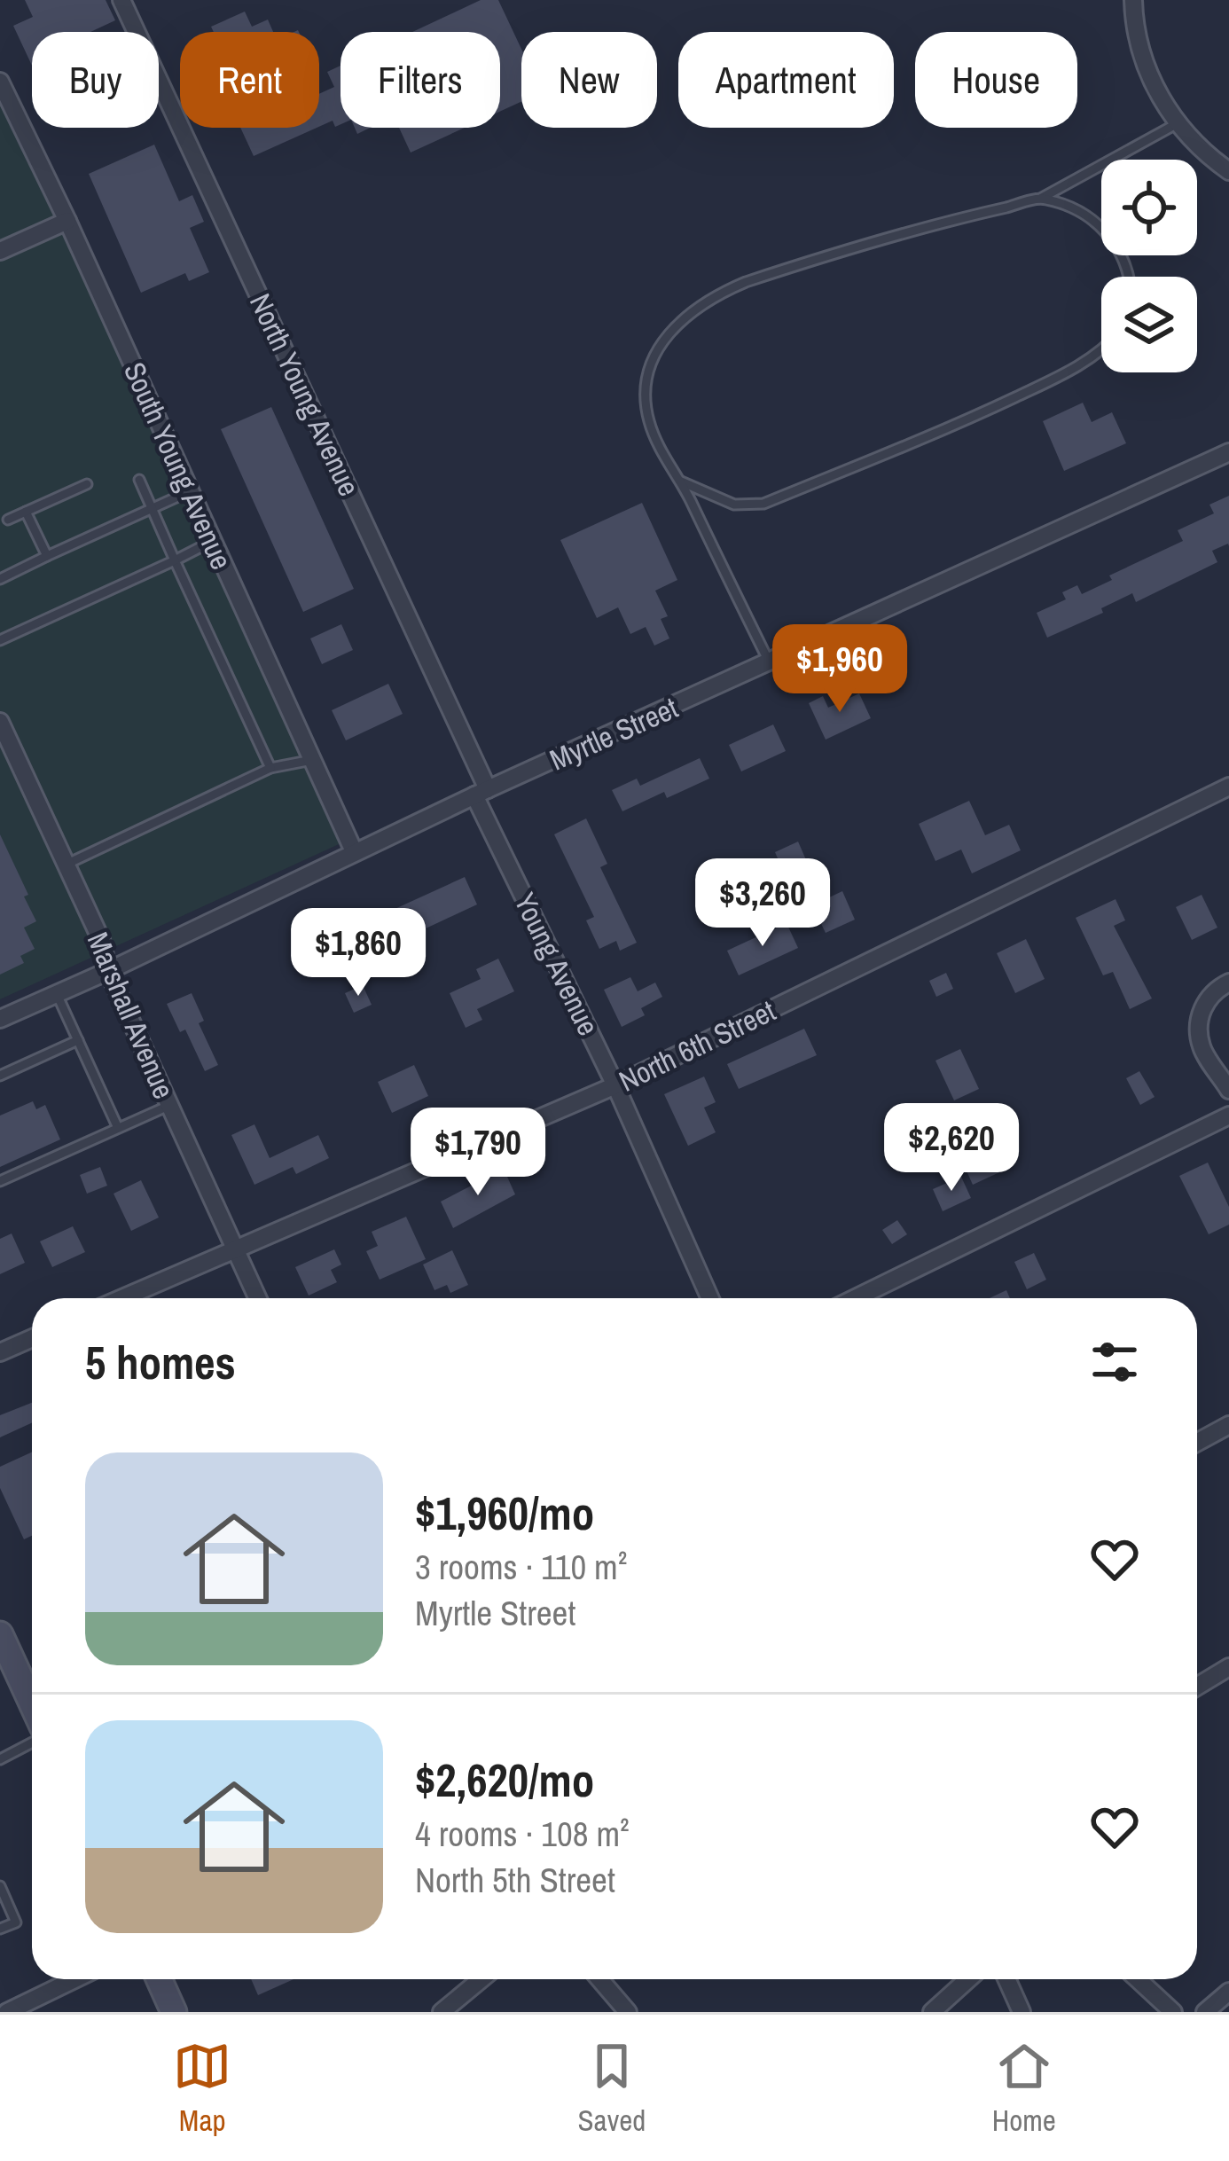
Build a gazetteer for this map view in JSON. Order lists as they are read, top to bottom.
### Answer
{
  "streets": {
    "street": [
      "North Young Avenue",
      "South Young Avenue",
      "Myrtle Street",
      "Young Avenue",
      "Marshall Avenue",
      "North 6th Street"
    ]
  },
  "crossings": [
    ["North Young Avenue", "Myrtle Street"],
    ["North Young Avenue", "Young Avenue"],
    ["South Young Avenue", "Myrtle Street"],
    ["Myrtle Street", "Young Avenue"],
    ["Myrtle Street", "Marshall Avenue"],
    ["Young Avenue", "North 6th Street"],
    ["Marshall Avenue", "North 6th Street"]
  ],
  "page": {
    "chip": [
      "Buy",
      "Rent",
      "Filters",
      "New",
      "Apartment",
      "House"
    ],
    "price": [
      "$1,960",
      "$3,260",
      "$1,860",
      "$2,620",
      "$1,790"
    ],
    "heading": "5 homes",
    "list": [
      {
        "name": "$1,960/mo",
        "note": "3 rooms · 110 m² · Myrtle Street"
      },
      {
        "name": "$2,620/mo",
        "note": "4 rooms · 108 m² · North 5th Street"
      }
    ],
    "tabs": ["Map", "Saved", "Home"]
  }
}
